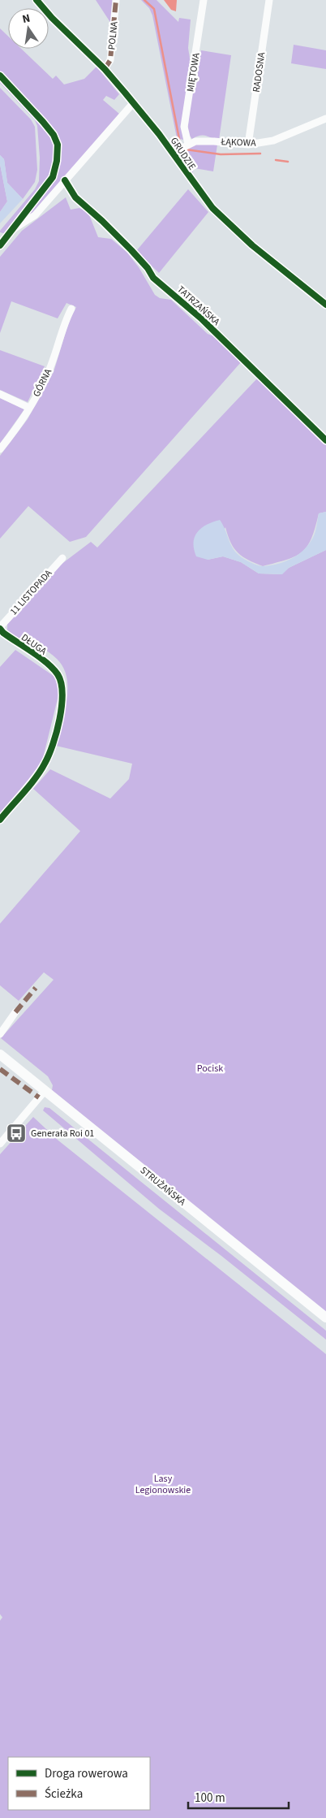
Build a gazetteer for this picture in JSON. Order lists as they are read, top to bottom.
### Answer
{
  "streets": {
    "main road": ["STRUŻAŃSKA"],
    "street": [
      "POLNA",
      "MIĘTOWA",
      "RADOSNA",
      "ŁĄKOWA",
      "GRUDZIE",
      "TATRZAŃSKA",
      "GÓRNA",
      "11 LISTOPADA",
      "DŁUGA"
    ]
  },
  "crossings": [
    ["POLNA", "GRUDZIE"],
    ["MIĘTOWA", "ŁĄKOWA"],
    ["RADOSNA", "ŁĄKOWA"],
    ["ŁĄKOWA", "GRUDZIE"],
    ["11 LISTOPADA", "DŁUGA"]
  ],
  "parks": ["Pocisk", "Lasy Legionowskie"],
  "places": {
    "bus stop": ["Generała Roi 01"]
  },
  "legend": ["Droga rowerowa", "Ścieżka"],
  "scale_bar": "100 m",
  "north": "top"
}
